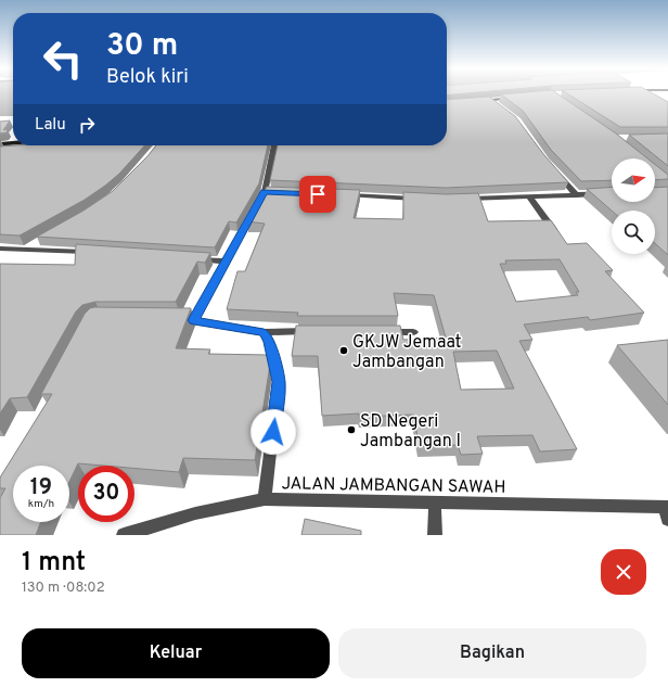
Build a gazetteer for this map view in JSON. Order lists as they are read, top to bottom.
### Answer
{
  "streets": {
    "street": ["JALAN JAMBANGAN SAWAH"]
  },
  "places": ["GKJW Jemaat Jambangan", "SD Negeri Jambangan I"],
  "north": "right",
  "page": {
    "turn": ["30 m", "Belok kiri"],
    "then": "Lalu",
    "speed": "19 km/h",
    "limit": "30",
    "heading": ["1 mnt", "130 m · 08:02"],
    "buttons": ["Keluar", "Bagikan"]
  }
}
